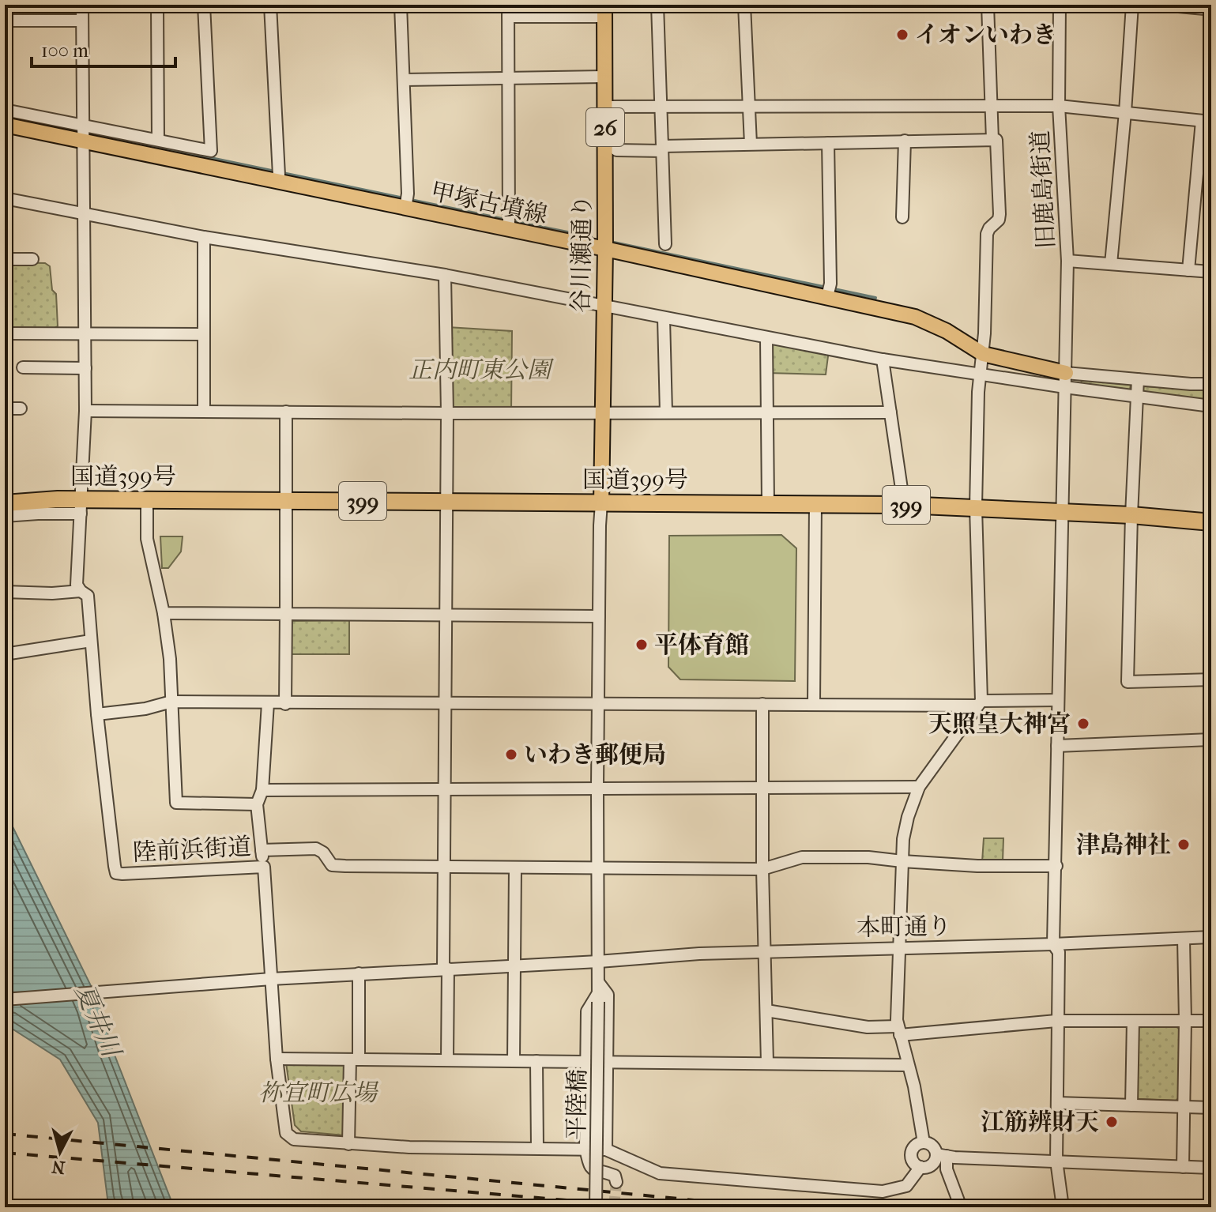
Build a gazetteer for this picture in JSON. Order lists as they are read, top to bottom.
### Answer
{
  "streets": {
    "highway": ["国道399号", "399"],
    "main road": ["26", "甲塚古墳線", "谷川瀬通り"],
    "street": [
      "旧鹿島街道",
      "陸前浜街道",
      "本町通り",
      "平陸橋"
    ]
  },
  "crossings": [
    ["旧鹿島街道", "甲塚古墳線"],
    ["旧鹿島街道", "国道399号"],
    ["旧鹿島街道", "本町通り"],
    ["甲塚古墳線", "谷川瀬通り"],
    ["谷川瀬通り", "国道399号"],
    ["谷川瀬通り", "平陸橋"],
    ["国道399号", "平陸橋"],
    ["本町通り", "平陸橋"]
  ],
  "water": ["夏井川"],
  "parks": ["正内町東公園", "祢宜町広場"],
  "places": [
    "イオンいわき",
    "平体育館",
    "天照皇大神宮",
    "いわき郵便局",
    "津島神社",
    "江筋辨財天"
  ],
  "scale_bar": "100 m",
  "north": "bottom"
}
